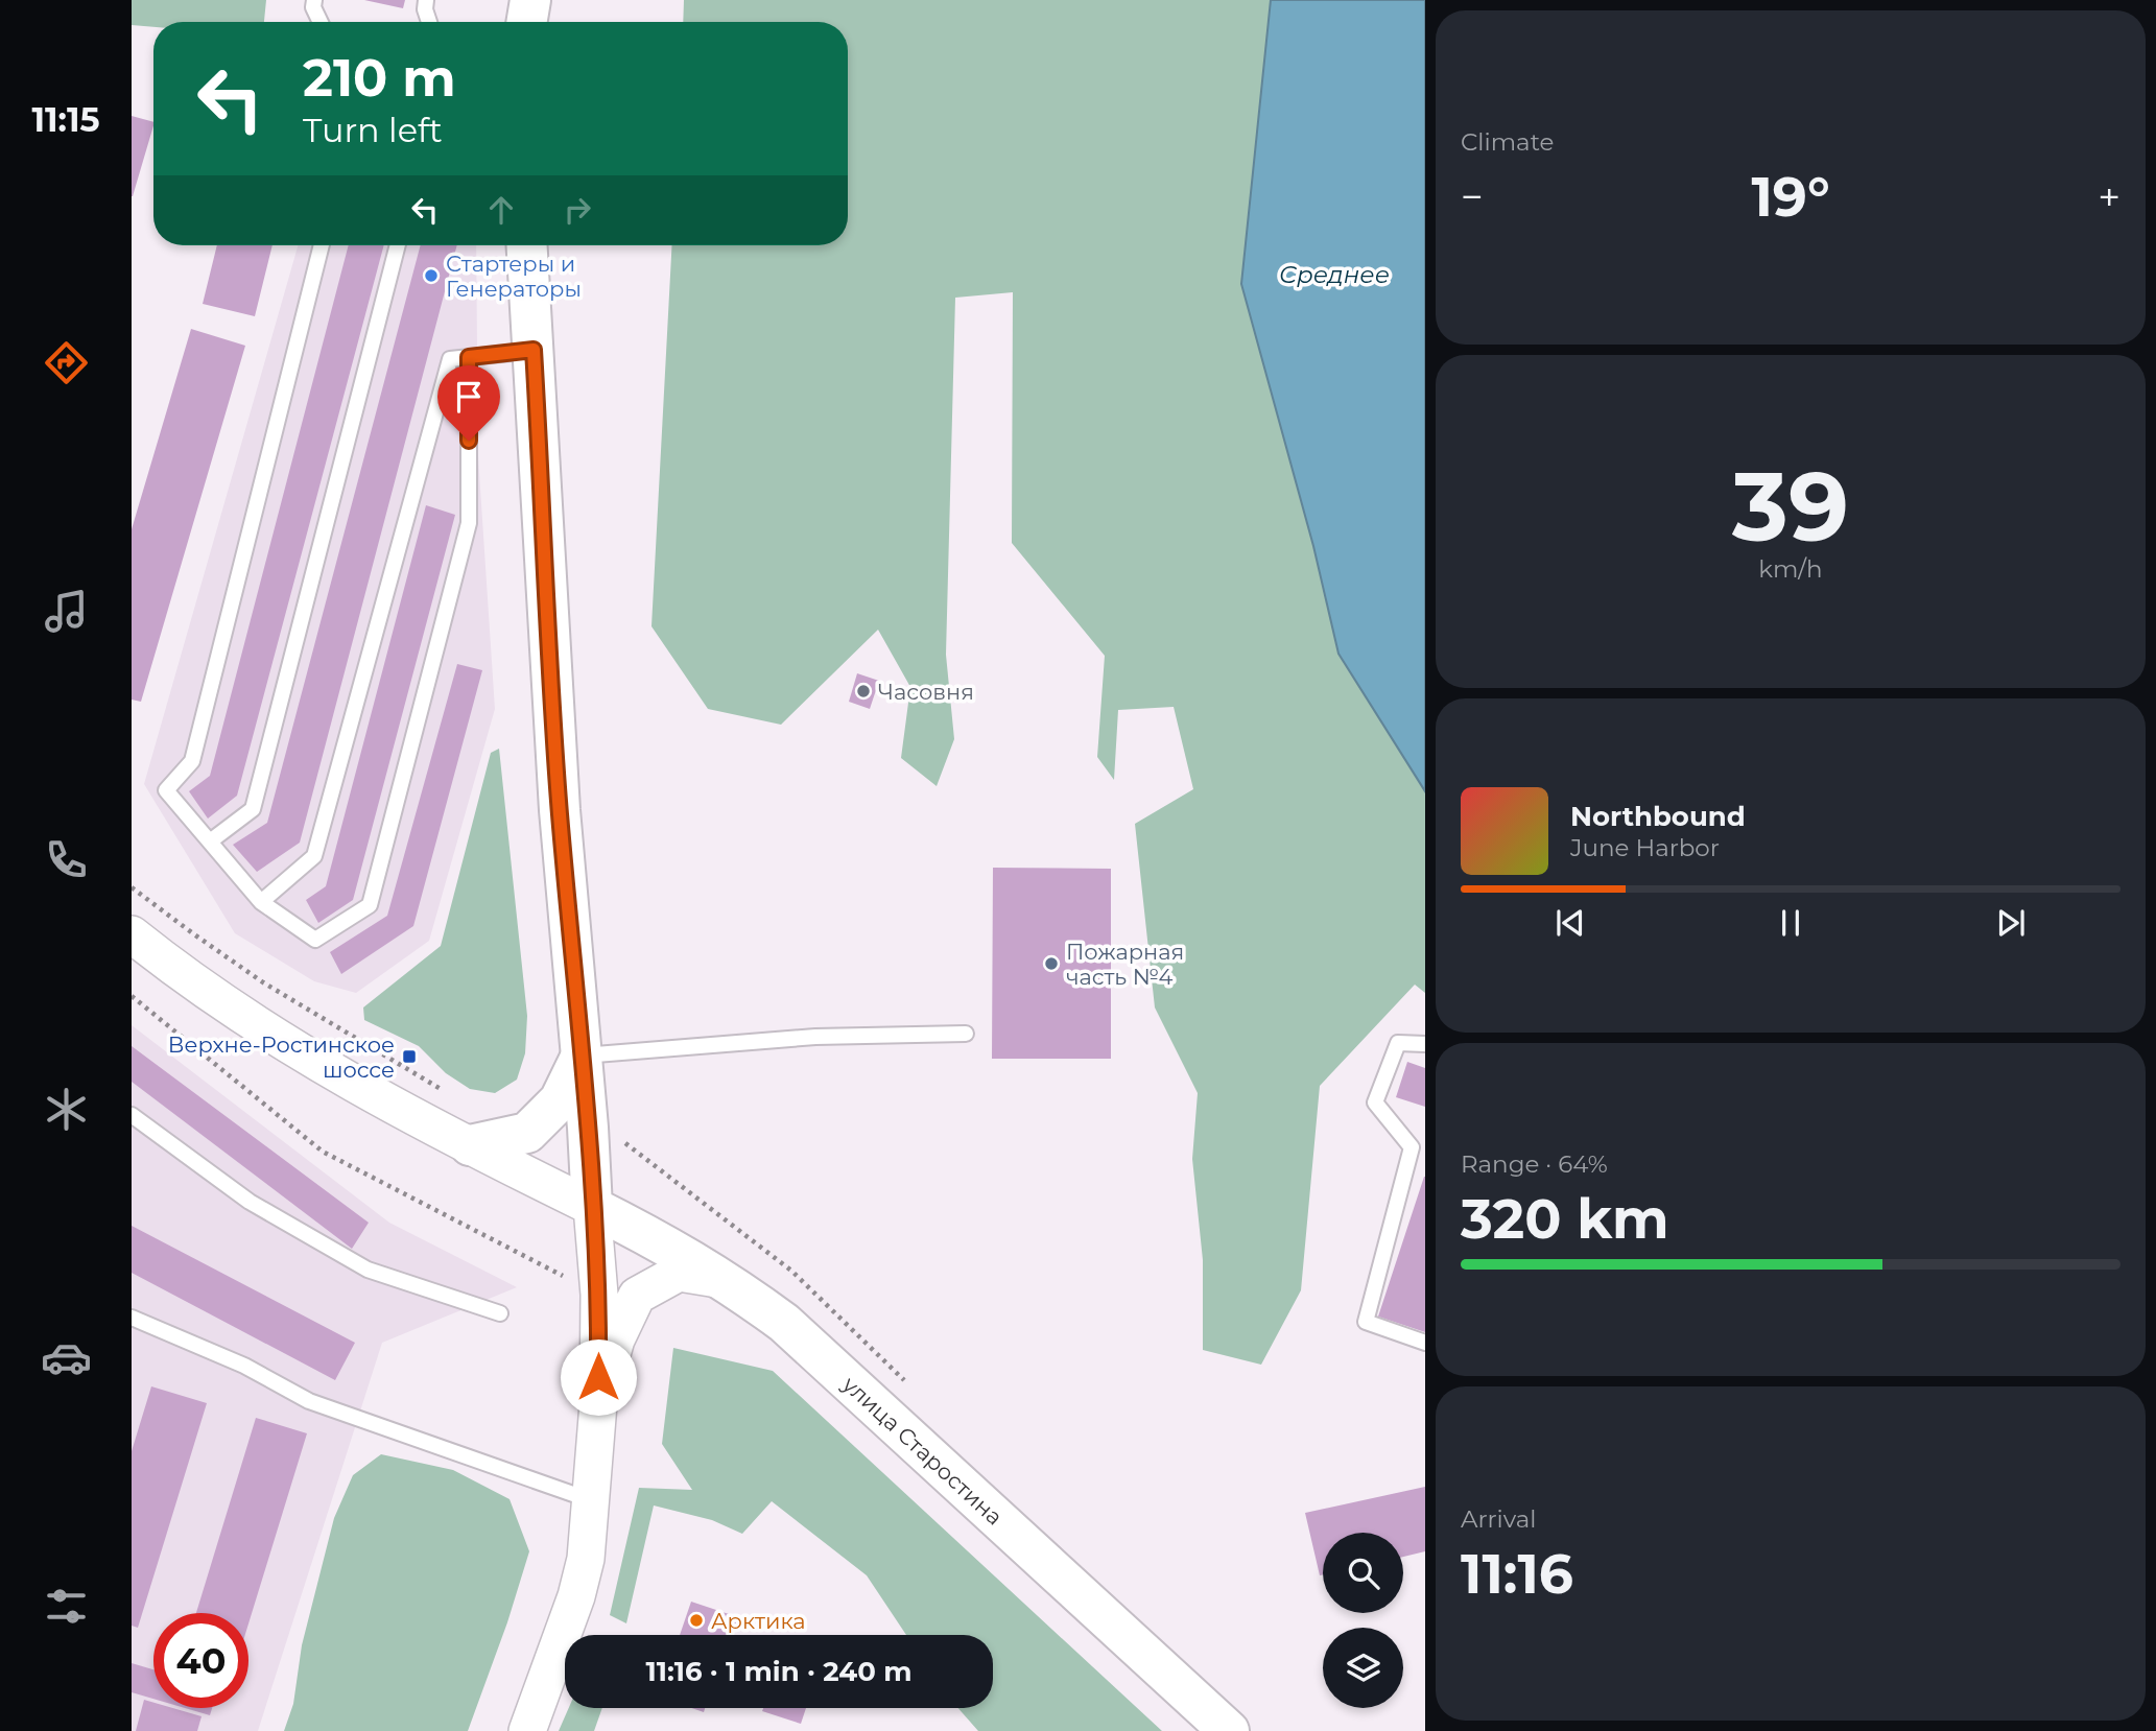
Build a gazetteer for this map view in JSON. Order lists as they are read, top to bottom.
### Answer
{
  "streets": {
    "main road": ["улица Старостина"]
  },
  "water": ["Среднее"],
  "places": {
    "other": [
      "Стартеры и Генераторы",
      "Часовня",
      "Пожарная часть №4",
      "Арктика"
    ],
    "transit": ["Верхне-Ростинское шоссе"]
  },
  "page": {
    "tabs": "11:15",
    "tile": [
      "Climate",
      ["39", "km/h"],
      ["Range · 64%", "320 km"],
      ["Arrival", "11:16"]
    ],
    "turn": ["210 m", "Turn left"],
    "heat": ["−", "19°", "+"],
    "song": ["Northbound", "June Harbor"],
    "limit": "40",
    "trip": "11:16 · 1 min · 240 m"
  }
}
